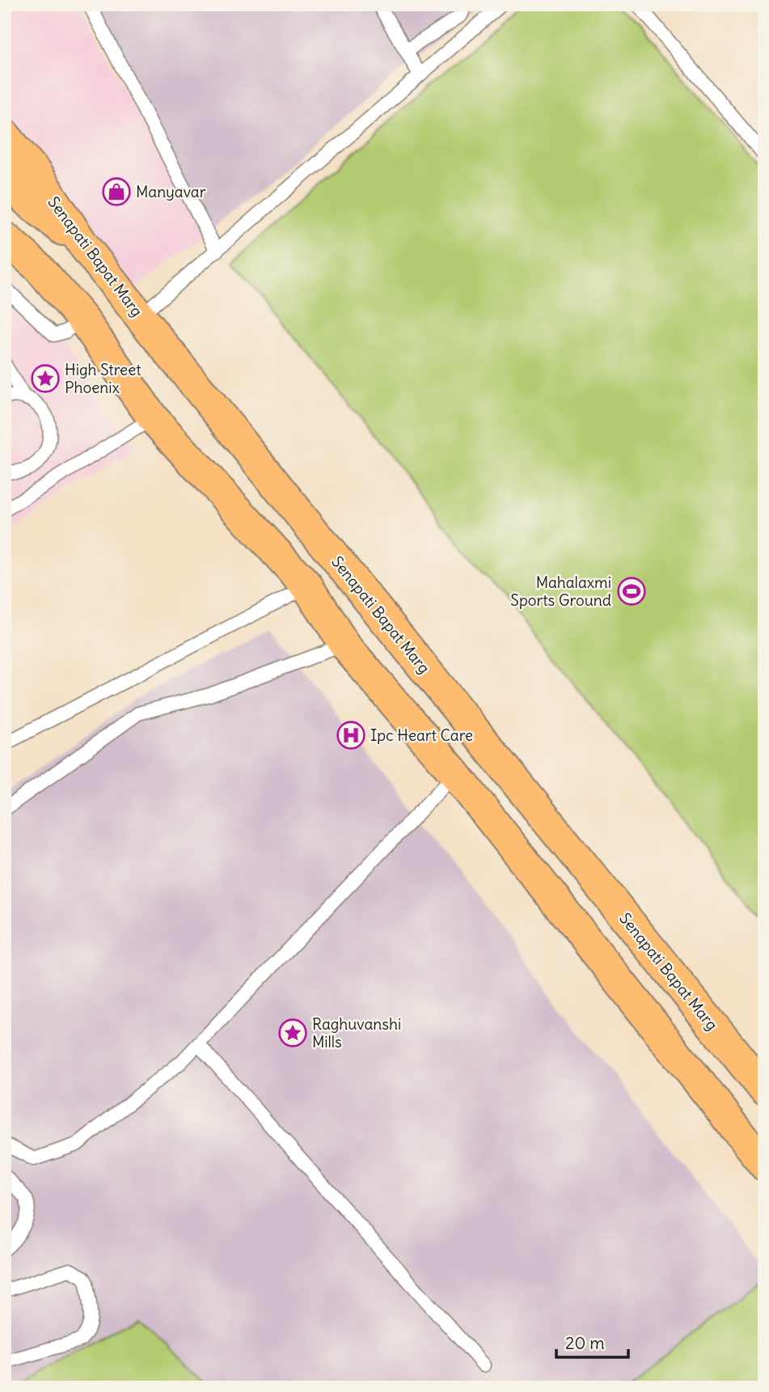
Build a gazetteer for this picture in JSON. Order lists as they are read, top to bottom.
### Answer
{
  "streets": {
    "main road": ["Senapati Bapat Marg"]
  },
  "places": {
    "shop": ["Manyavar"],
    "place": ["High Street Phoenix", "Raghuvanshi Mills"],
    "sports": ["Mahalaxmi Sports Ground"],
    "hospital": ["Ipc Heart Care"]
  },
  "scale_bar": "20 m"
}
